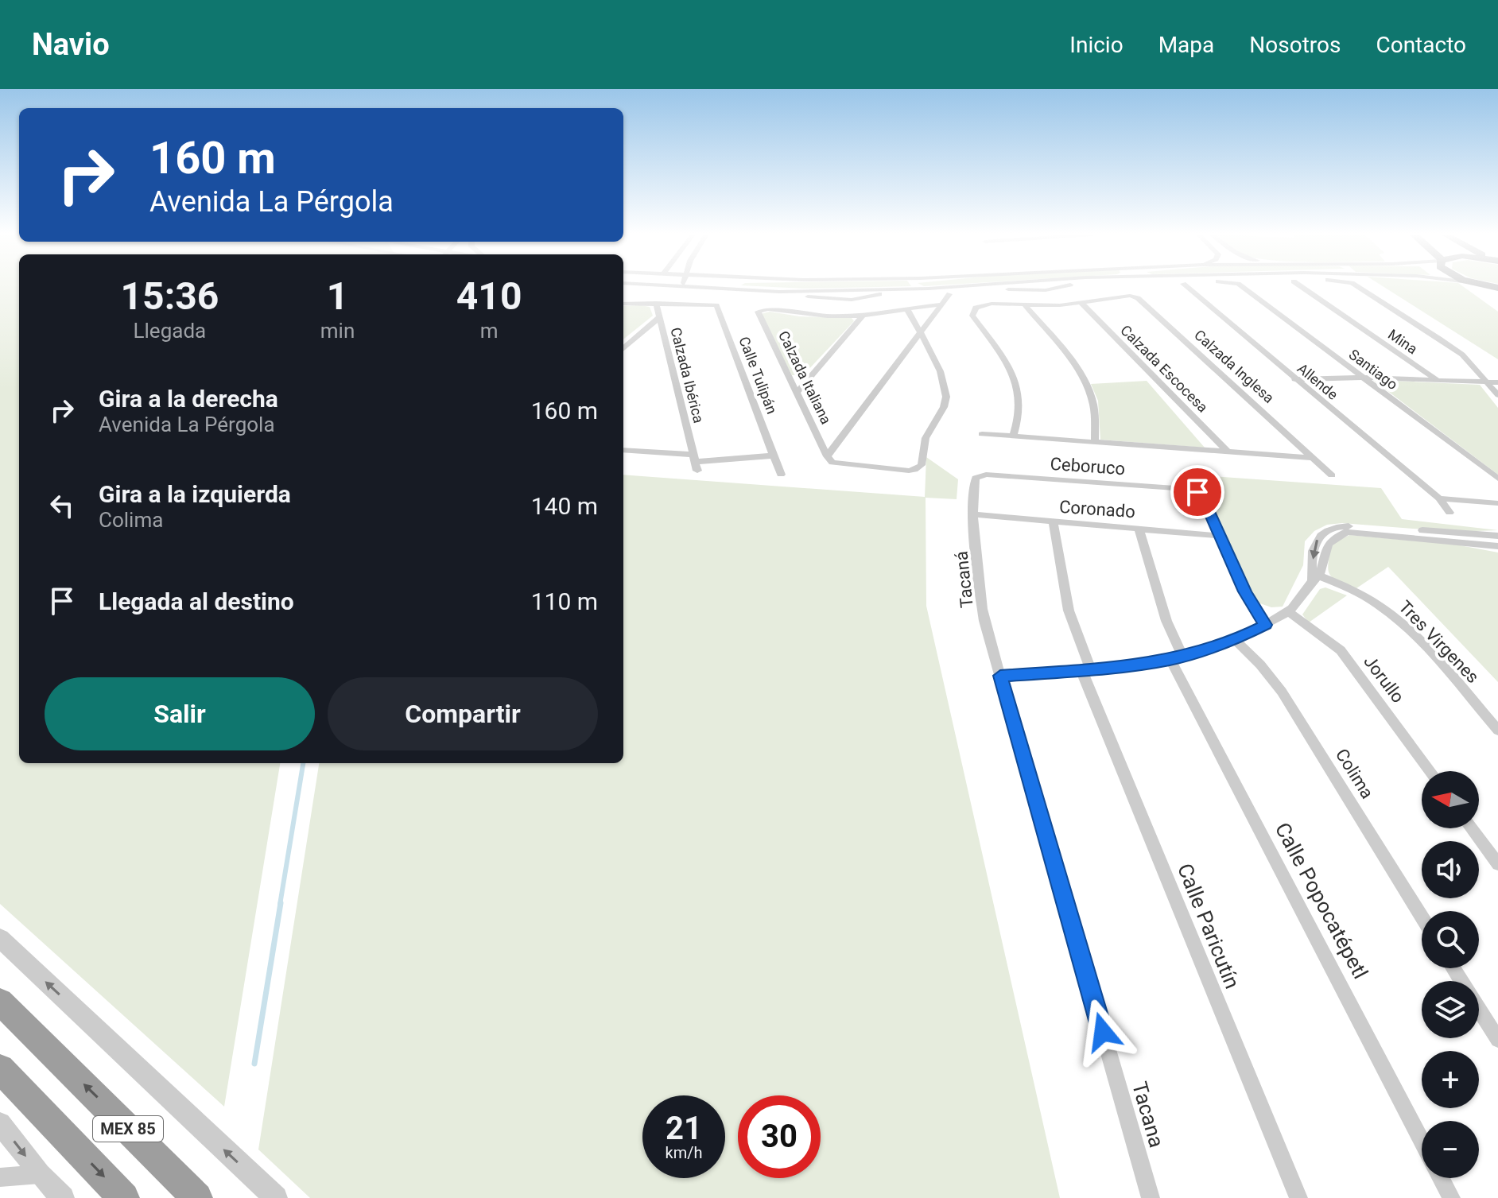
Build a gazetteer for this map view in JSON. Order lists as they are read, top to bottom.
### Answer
{
  "streets": {
    "highway": ["MEX 85"],
    "street": [
      "Mina",
      "Calzada Inglesa",
      "Calzada Escocesa",
      "Santiago",
      "Calzada Ibérica",
      "Calle Tulipán",
      "Calzada Italiana",
      "Allende",
      "Ceboruco",
      "Coronado",
      "Tacaná",
      "Tres Virgenes",
      "Jorullo",
      "Colima",
      "Calle Popocatépetl",
      "Calle Paricutín",
      "Tacana"
    ]
  },
  "crossings": [
    ["Calzada Inglesa", "Calzada Escocesa"],
    ["Calzada Ibérica", "Calle Tulipán"],
    ["Ceboruco", "Coronado"],
    ["Ceboruco", "Tacaná"],
    ["Coronado", "Tacaná"],
    ["Coronado", "Calle Popocatépetl"],
    ["Coronado", "Calle Paricutín"],
    ["Tacaná", "Tacana"]
  ],
  "north": "left",
  "page": {
    "header": "Navio",
    "nav": [
      "Inicio",
      "Mapa",
      "Nosotros",
      "Contacto"
    ],
    "turn": ["160 m", "Avenida La Pérgola"],
    "eta": [
      "15:36",
      "Llegada",
      "1",
      "min",
      "410",
      "m"
    ],
    "list": [
      {
        "name": "Gira a la derecha",
        "note": "Avenida La Pérgola",
        "value": "160 m"
      },
      {
        "name": "Gira a la izquierda",
        "note": "Colima",
        "value": "140 m"
      },
      {
        "name": "Llegada al destino",
        "value": "110 m"
      }
    ],
    "buttons": ["Salir", "Compartir"],
    "map_buttons": ["+", "−"],
    "speed": "21 km/h",
    "limit": "30"
  }
}
